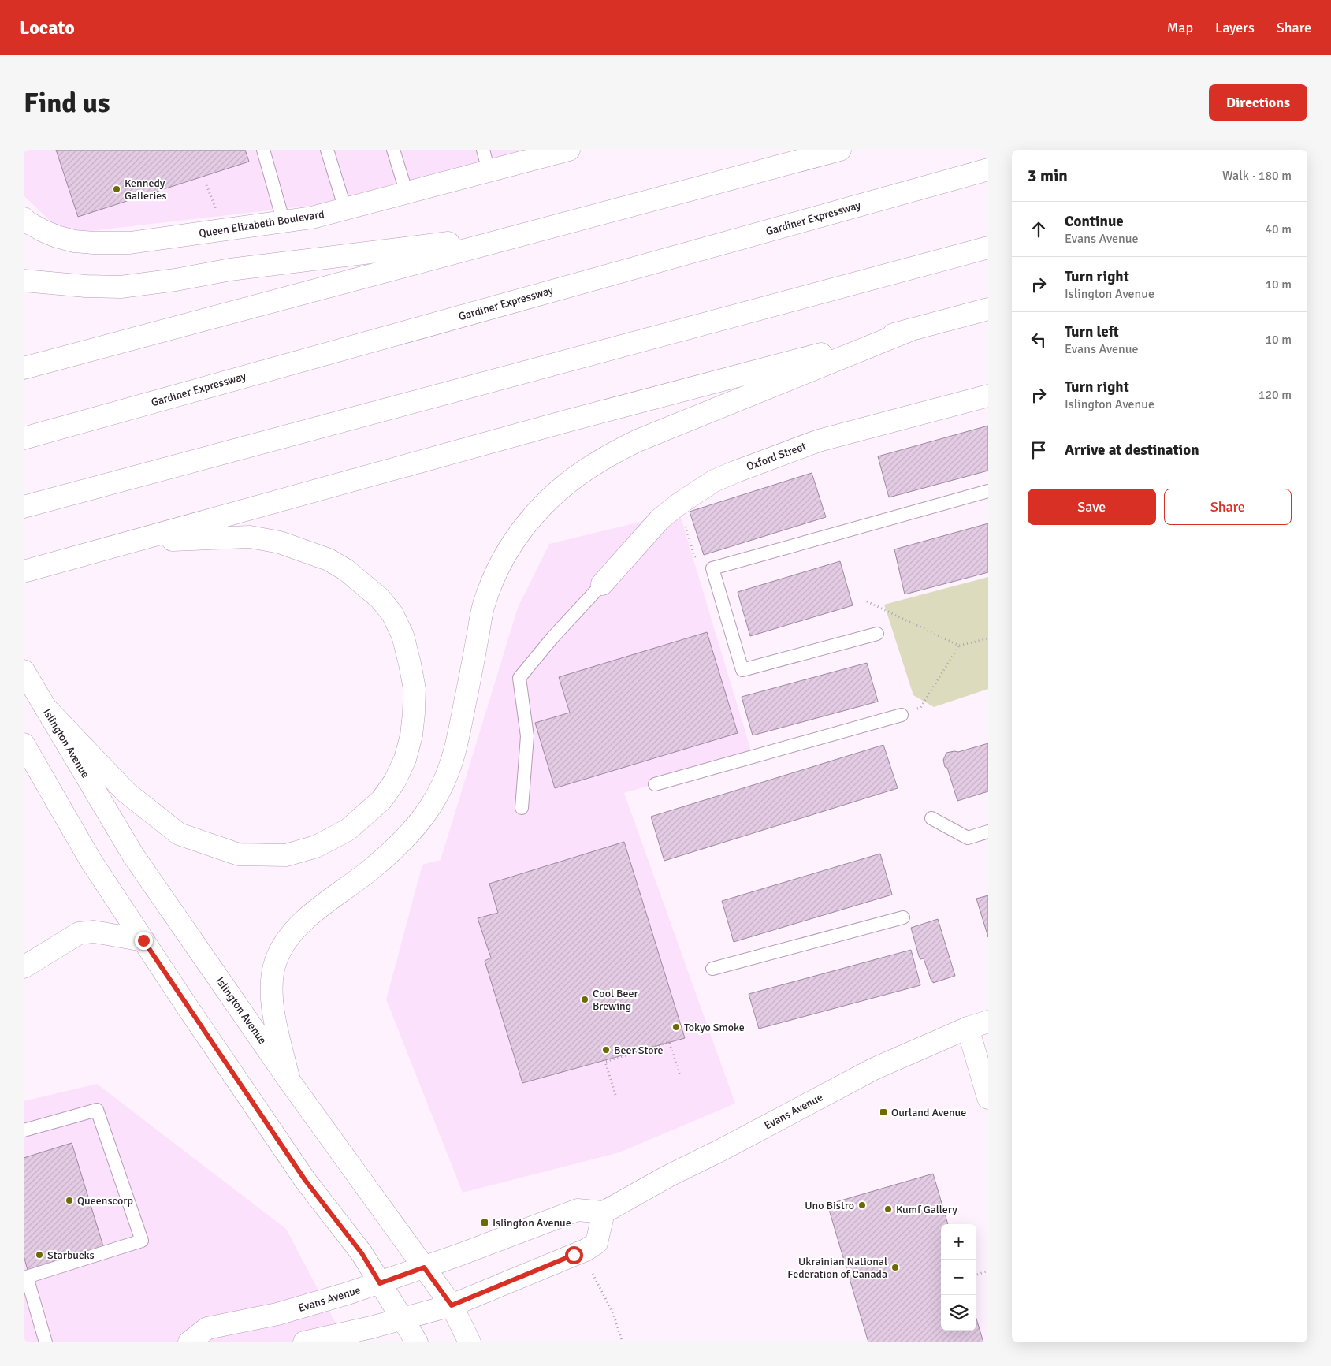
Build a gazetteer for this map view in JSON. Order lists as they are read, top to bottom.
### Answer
{
  "streets": {
    "main road": [
      "Gardiner Expressway",
      "Queen Elizabeth Boulevard",
      "Oxford Street",
      "Islington Avenue",
      "Evans Avenue"
    ]
  },
  "crossings": [
    ["Islington Avenue", "Evans Avenue"]
  ],
  "places": {
    "other": [
      "Kennedy Galleries",
      "Cool Beer Brewing",
      "Tokyo Smoke",
      "Beer Store",
      "Queenscorp",
      "Uno Bistro",
      "Kumf Gallery",
      "Starbucks",
      "Ukrainian National Federation of Canada"
    ],
    "transit": ["Ourland Avenue", "Islington Avenue"]
  },
  "page": {
    "header": "Locato",
    "nav": ["Map", "Layers", "Share"],
    "buttons": [
      "Directions",
      ["Save", "Share"]
    ],
    "title": "Find us",
    "heading": ["3 min", "Walk · 180 m"],
    "list": [
      ["Continue", "Evans Avenue", "40 m"],
      ["Turn right", "Islington Avenue", "10 m"],
      ["Turn left", "Evans Avenue", "10 m"],
      ["Turn right", "Islington Avenue", "120 m"],
      "Arrive at destination"
    ],
    "map_buttons": ["+", "−"]
  }
}
